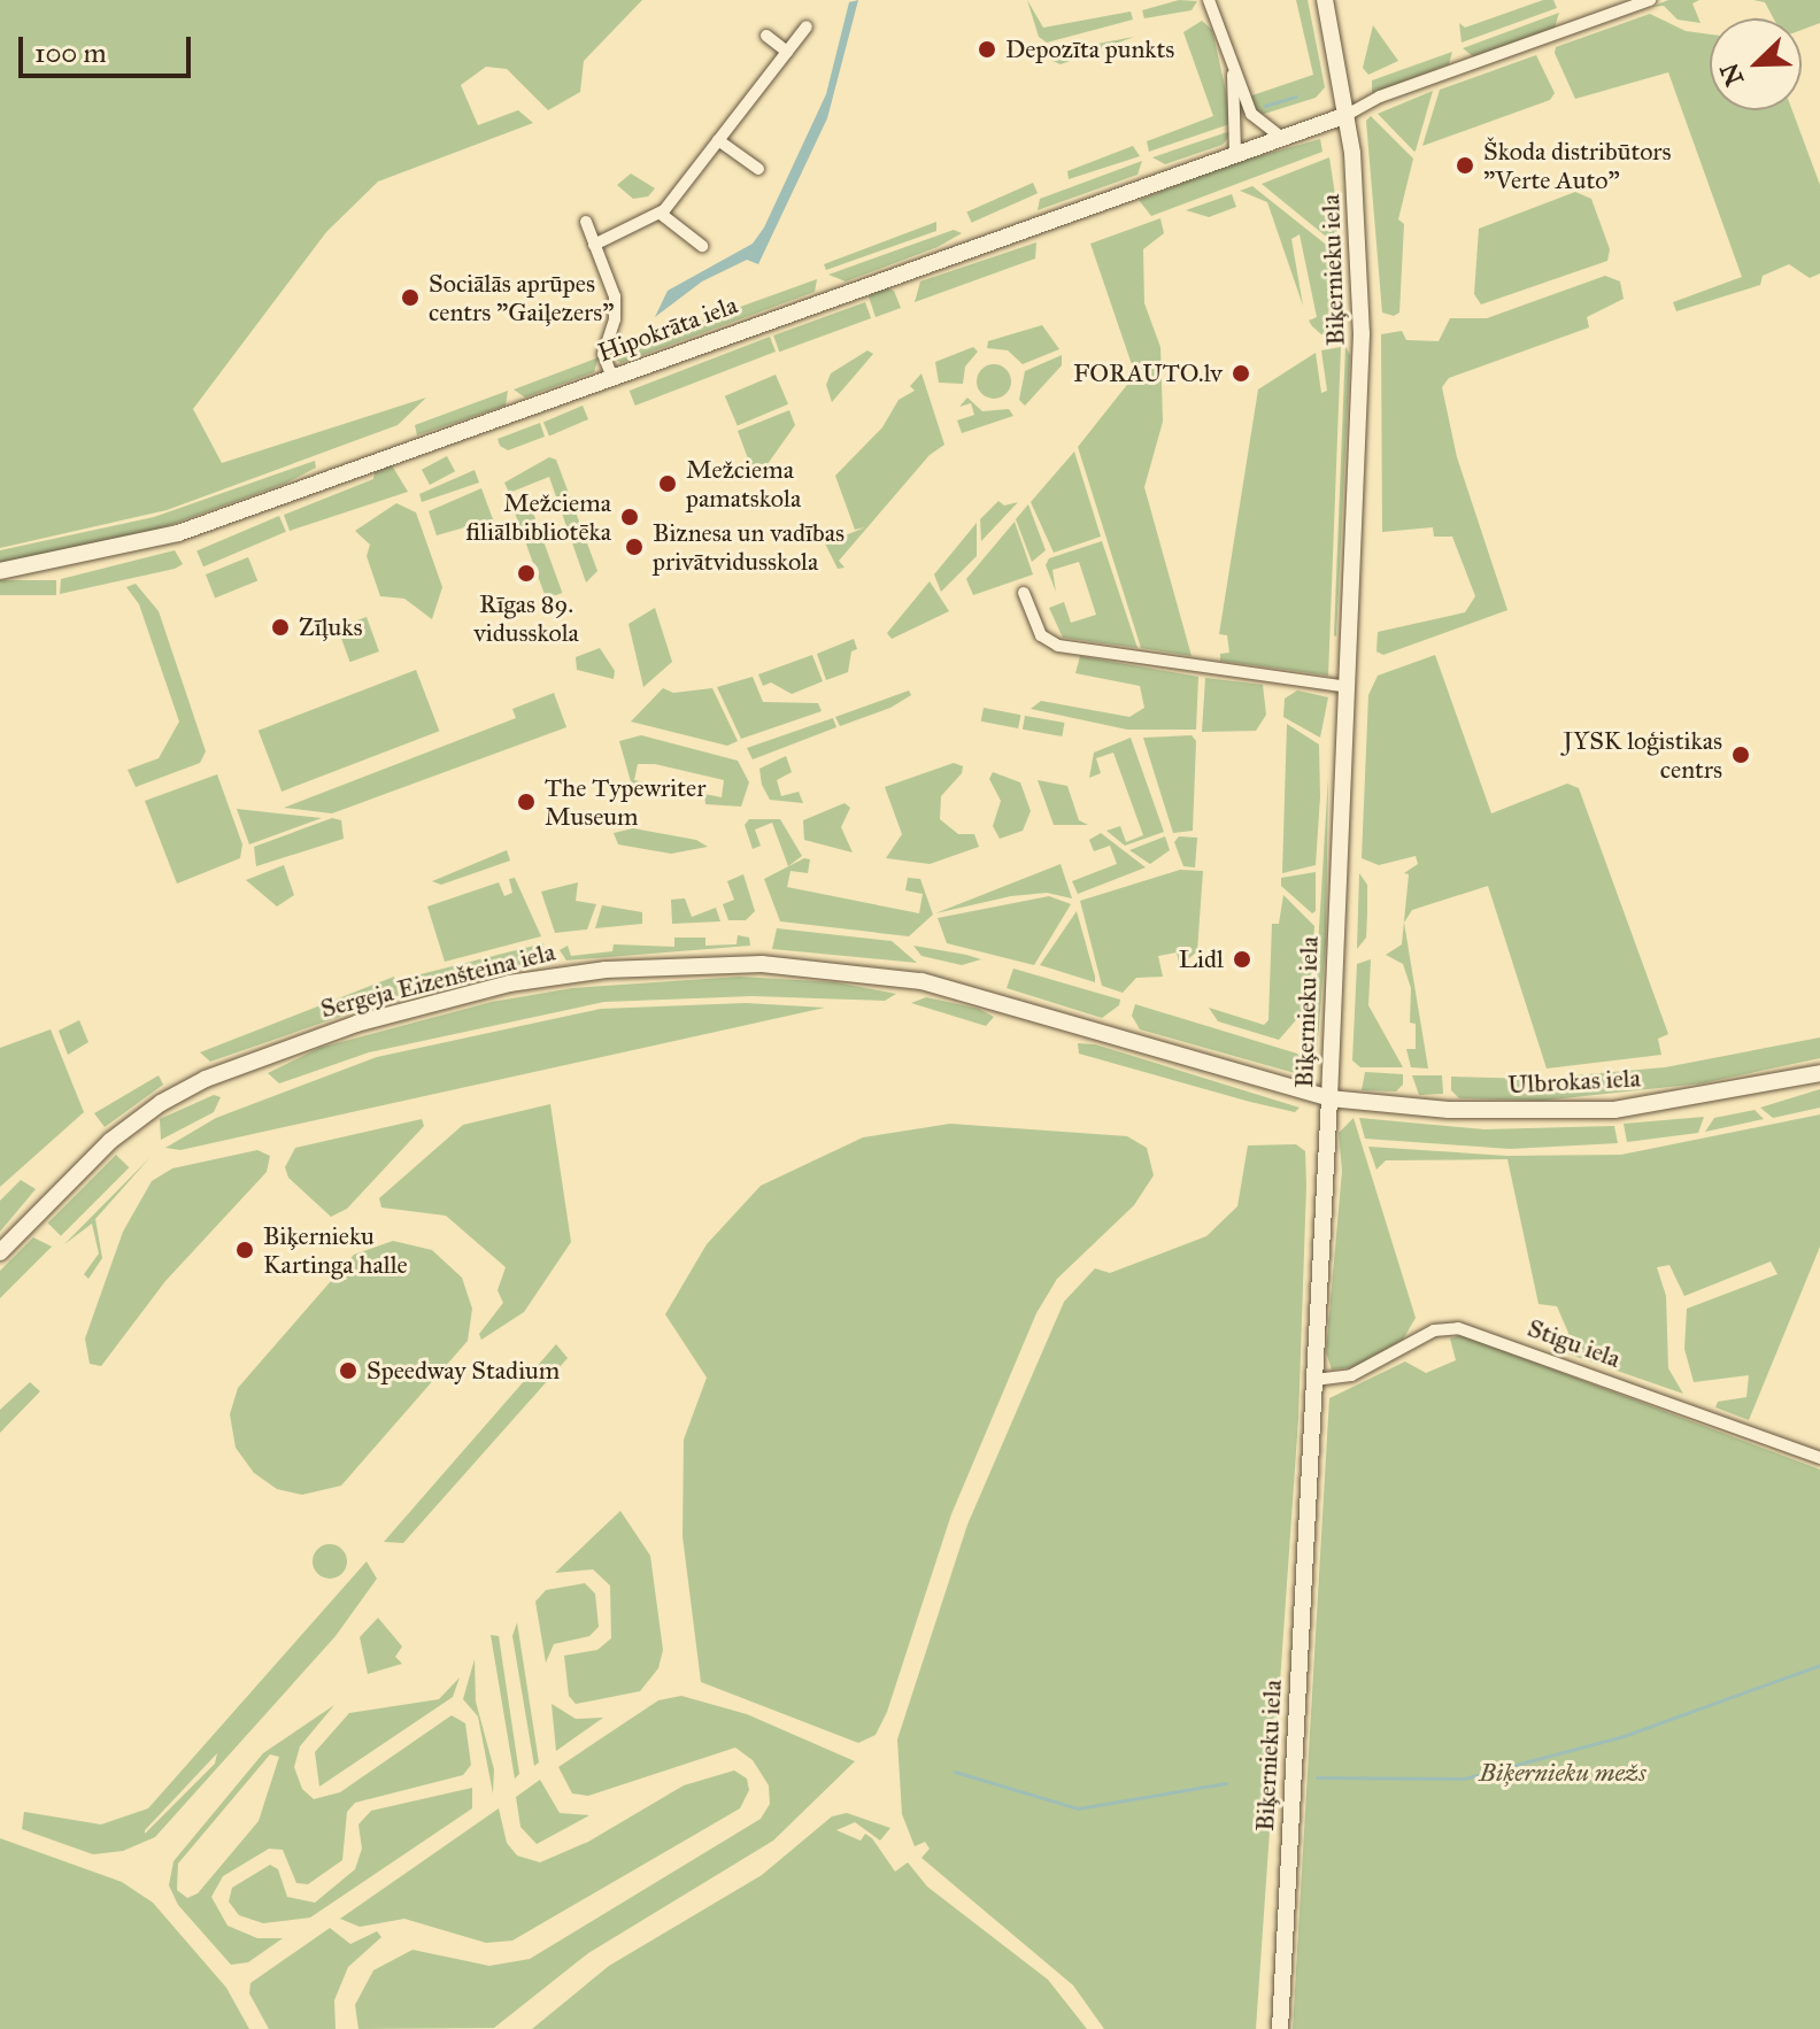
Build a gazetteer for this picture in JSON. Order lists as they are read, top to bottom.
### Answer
{
  "streets": {
    "street": [
      "Biķernieku iela",
      "Hipokrāta iela",
      "Sergeja Eizenšteina iela",
      "Ulbrokas iela",
      "Stigu iela"
    ]
  },
  "crossings": [
    ["Biķernieku iela", "Hipokrāta iela"],
    ["Biķernieku iela", "Sergeja Eizenšteina iela"],
    ["Biķernieku iela", "Ulbrokas iela"],
    ["Biķernieku iela", "Stigu iela"],
    ["Sergeja Eizenšteina iela", "Ulbrokas iela"]
  ],
  "parks": ["Biķernieku mežs"],
  "places": [
    "Depozīta punkts",
    "Škoda distribūtors \"Verte Auto\"",
    "Sociālās aprūpes centrs \"Gaiļezers\"",
    "FORAUTO.lv",
    "Mežciema pamatskola",
    "Mežciema filiālbibliotēka",
    "Biznesa un vadības privātvidusskola",
    "Rīgas 89. vidusskola",
    "Zīļuks",
    "JYSK loģistikas centrs",
    "The Typewriter Museum",
    "Lidl",
    "Biķernieku Kartinga halle",
    "Speedway Stadium"
  ],
  "scale_bar": "100 m",
  "north": "bottom left"
}
